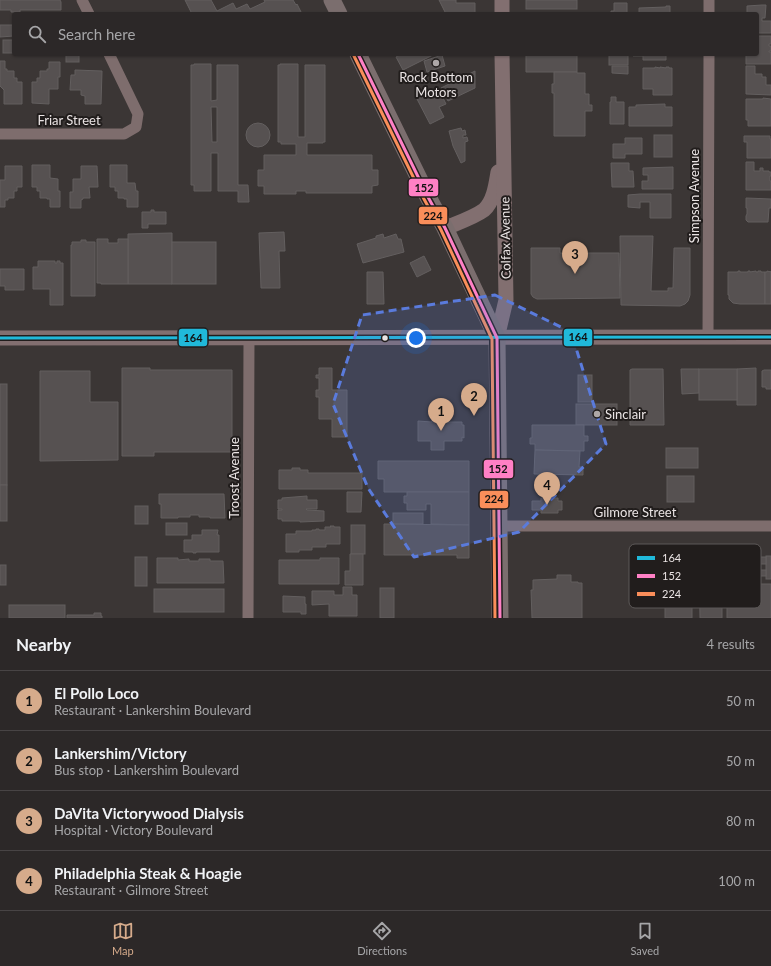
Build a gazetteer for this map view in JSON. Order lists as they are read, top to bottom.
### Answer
{
  "streets": {
    "main road": ["Colfax Avenue"],
    "street": [
      "Friar Street",
      "Simpson Avenue",
      "Troost Avenue",
      "Gilmore Street"
    ]
  },
  "places": ["Rock Bottom Motors", "Sinclair"],
  "lines": ["transit line 152", "transit line 224", "transit line 164"],
  "legend": ["164", "152", "224"],
  "page": {
    "search": "Search here",
    "pins": [
      "3",
      "2",
      "1",
      "4"
    ],
    "heading": ["Nearby", "4 results"],
    "list": [
      {
        "mark": "1",
        "name": "El Pollo Loco",
        "note": "Restaurant · Lankershim Boulevard",
        "value": "50 m"
      },
      {
        "mark": "2",
        "name": "Lankershim/Victory",
        "note": "Bus stop · Lankershim Boulevard",
        "value": "50 m"
      },
      {
        "mark": "3",
        "name": "DaVita Victorywood Dialysis",
        "note": "Hospital · Victory Boulevard",
        "value": "80 m"
      },
      {
        "mark": "4",
        "name": "Philadelphia Steak & Hoagie",
        "note": "Restaurant · Gilmore Street",
        "value": "100 m"
      }
    ],
    "nav": ["Map", "Directions", "Saved"]
  }
}
